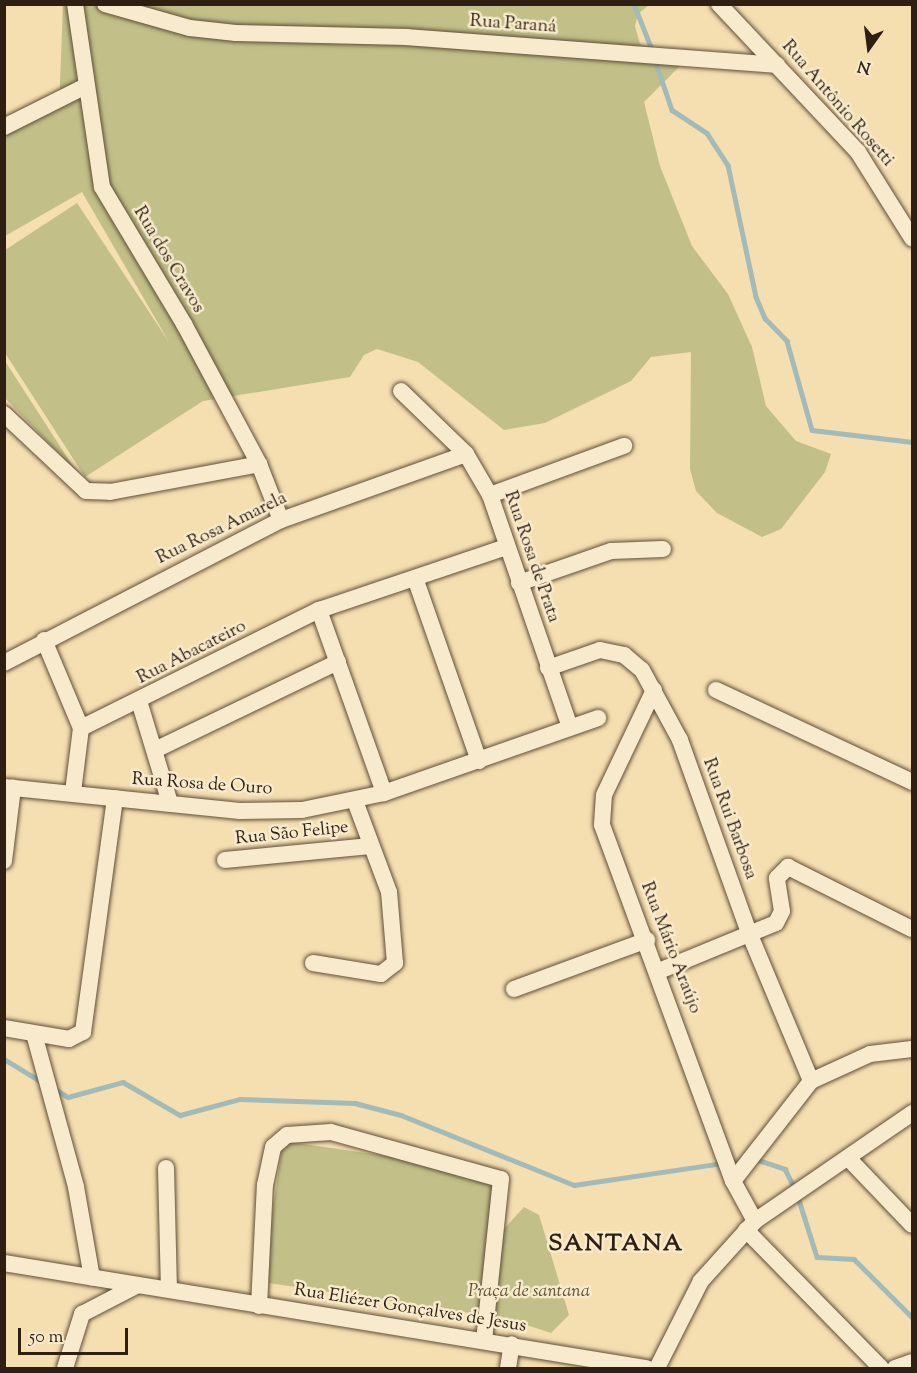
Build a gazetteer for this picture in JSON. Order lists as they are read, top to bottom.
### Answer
{
  "streets": {
    "street": [
      "Rua Paraná",
      "Rua Antônio Rosetti",
      "Rua dos Cravos",
      "Rua Rosa Amarela",
      "Rua Rosa de Prata",
      "Rua Abacateiro",
      "Rua Rosa de Ouro",
      "Rua Rui Barbosa",
      "Rua São Felipe",
      "Rua Mário Araújo",
      "Rua Eliézer Gonçalves de Jesus"
    ]
  },
  "crossings": [
    ["Rua Paraná", "Rua Antônio Rosetti"],
    ["Rua dos Cravos", "Rua Rosa Amarela"],
    ["Rua Rosa Amarela", "Rua Rosa de Prata"],
    ["Rua Rosa de Prata", "Rua Abacateiro"],
    ["Rua Rosa de Prata", "Rua Rosa de Ouro"],
    ["Rua Rosa de Prata", "Rua Rui Barbosa"],
    ["Rua Rui Barbosa", "Rua Mário Araújo"]
  ],
  "districts": ["SANTANA"],
  "parks": ["Praça de santana"],
  "scale_bar": "50 m",
  "north": "bottom"
}
